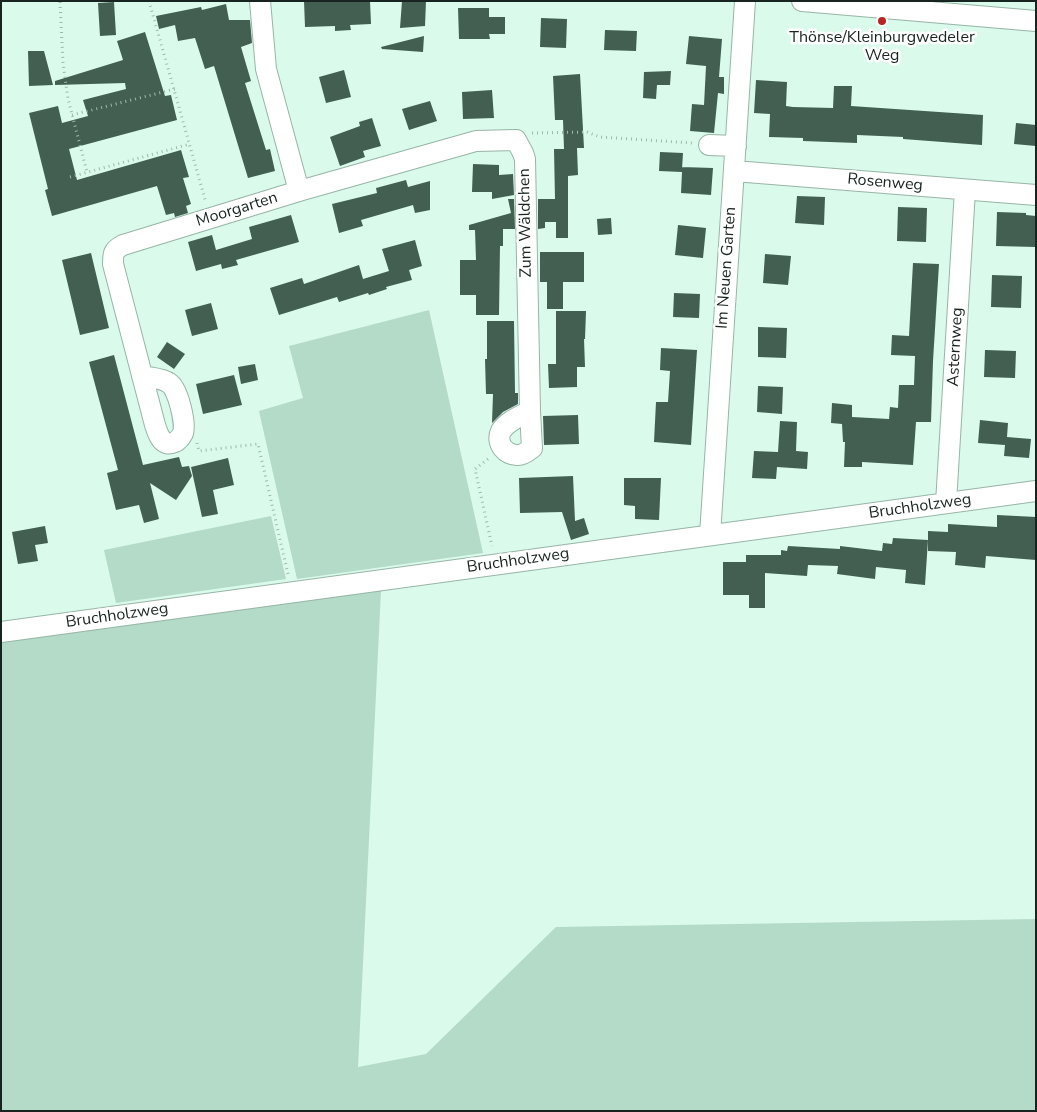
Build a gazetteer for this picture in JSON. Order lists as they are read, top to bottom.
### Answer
{
  "streets": {
    "street": [
      "Rosenweg",
      "Moorgarten",
      "Zum Wäldchen",
      "Im Neuen Garten",
      "Asternweg",
      "Bruchholzweg"
    ]
  },
  "crossings": [
    ["Rosenweg", "Im Neuen Garten"],
    ["Rosenweg", "Asternweg"],
    ["Im Neuen Garten", "Bruchholzweg"],
    ["Asternweg", "Bruchholzweg"]
  ],
  "places": ["Thönse/Kleinburgwedeler Weg"]
}
